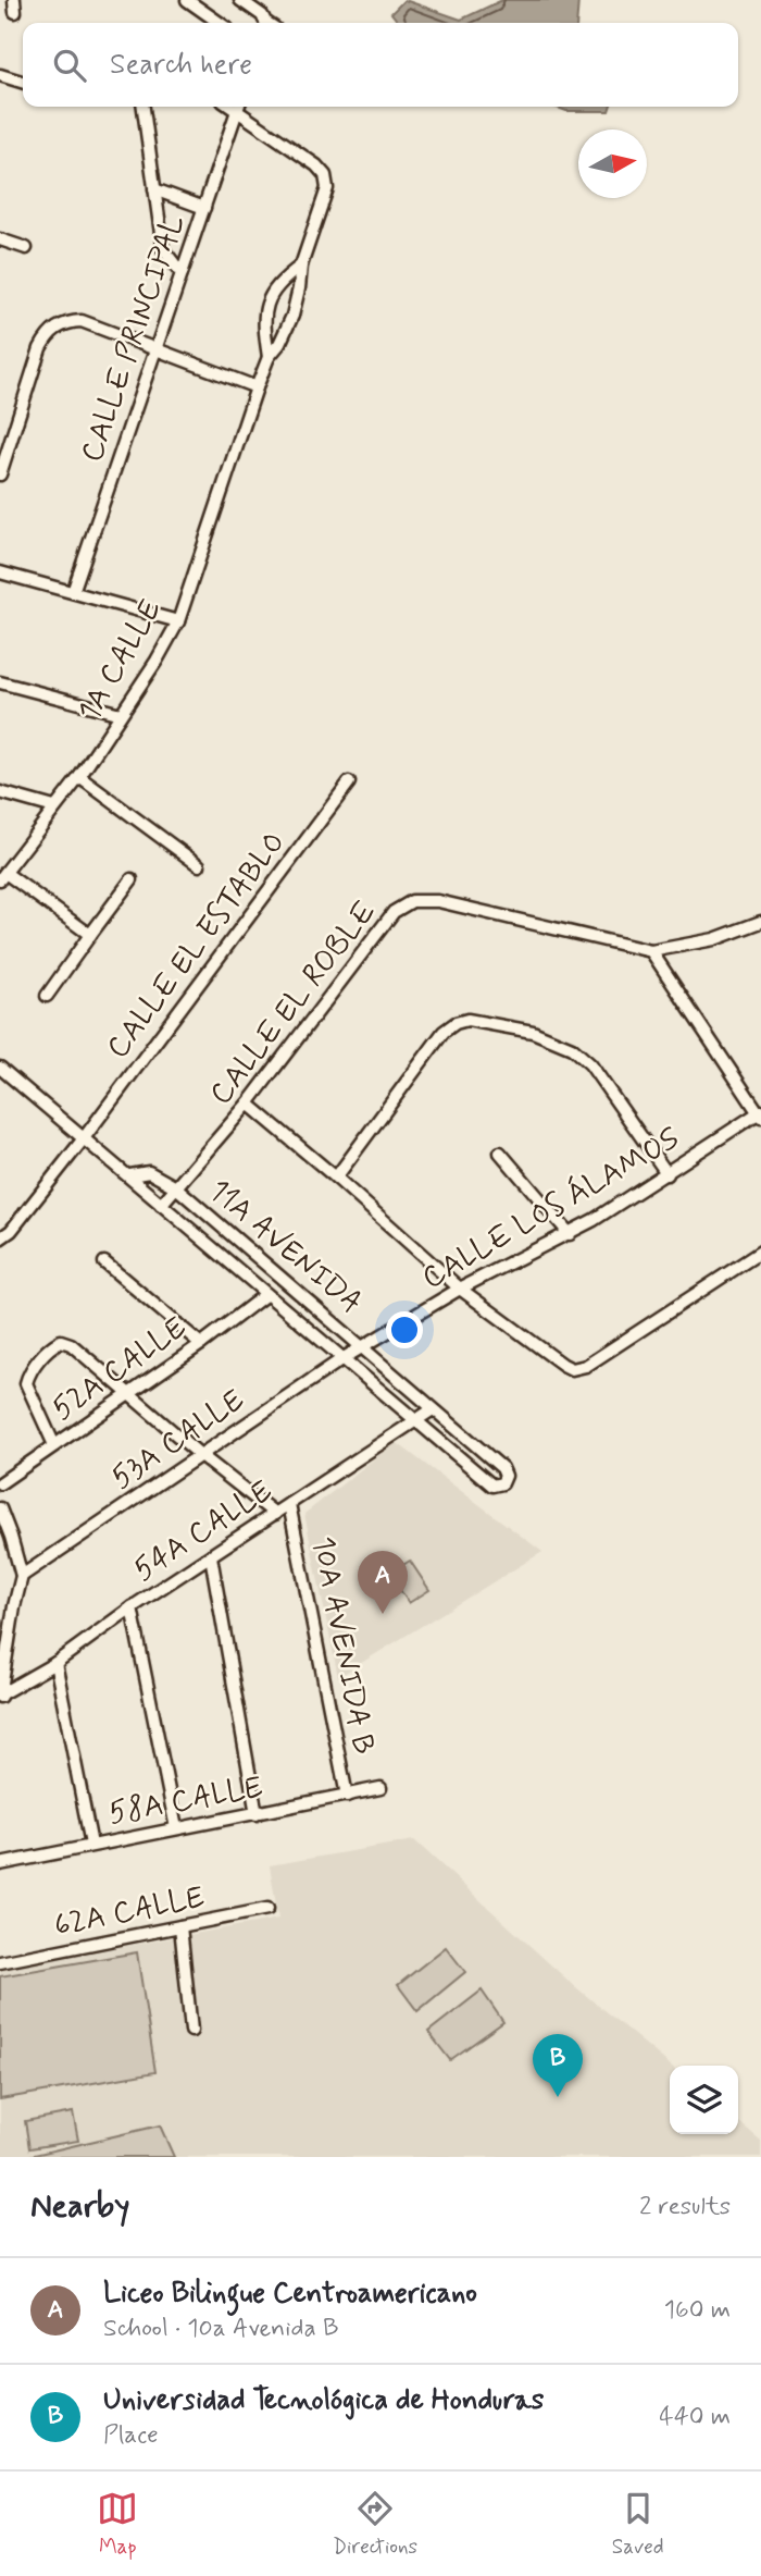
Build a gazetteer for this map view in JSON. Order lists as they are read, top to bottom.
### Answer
{
  "streets": {
    "street": [
      "CALLE PRINCIPAL",
      "1A CALLE",
      "CALLE EL ESTABLO",
      "CALLE EL ROBLE",
      "CALLE LOS ÁLAMOS",
      "11A AVENIDA",
      "52A CALLE",
      "53A CALLE",
      "54A CALLE",
      "10A AVENIDA B",
      "58A CALLE",
      "62A CALLE"
    ]
  },
  "crossings": [
    ["CALLE PRINCIPAL", "1A CALLE"],
    ["CALLE EL ESTABLO", "11A AVENIDA"],
    ["CALLE EL ROBLE", "11A AVENIDA"],
    ["CALLE LOS ÁLAMOS", "11A AVENIDA"],
    ["CALLE LOS ÁLAMOS", "53A CALLE"],
    ["11A AVENIDA", "52A CALLE"],
    ["11A AVENIDA", "53A CALLE"],
    ["11A AVENIDA", "54A CALLE"],
    ["54A CALLE", "10A AVENIDA B"],
    ["10A AVENIDA B", "58A CALLE"]
  ],
  "north": "right",
  "page": {
    "search": "Search here",
    "pins": ["A", "B"],
    "heading": ["Nearby", "2 results"],
    "list": [
      {
        "mark": "A",
        "name": "Liceo Bilingue Centroamericano",
        "note": "School · 10a Avenida B",
        "value": "160 m"
      },
      {
        "mark": "B",
        "name": "Universidad Tecnológica de Honduras",
        "note": "Place",
        "value": "440 m"
      }
    ],
    "nav": ["Map", "Directions", "Saved"]
  }
}
